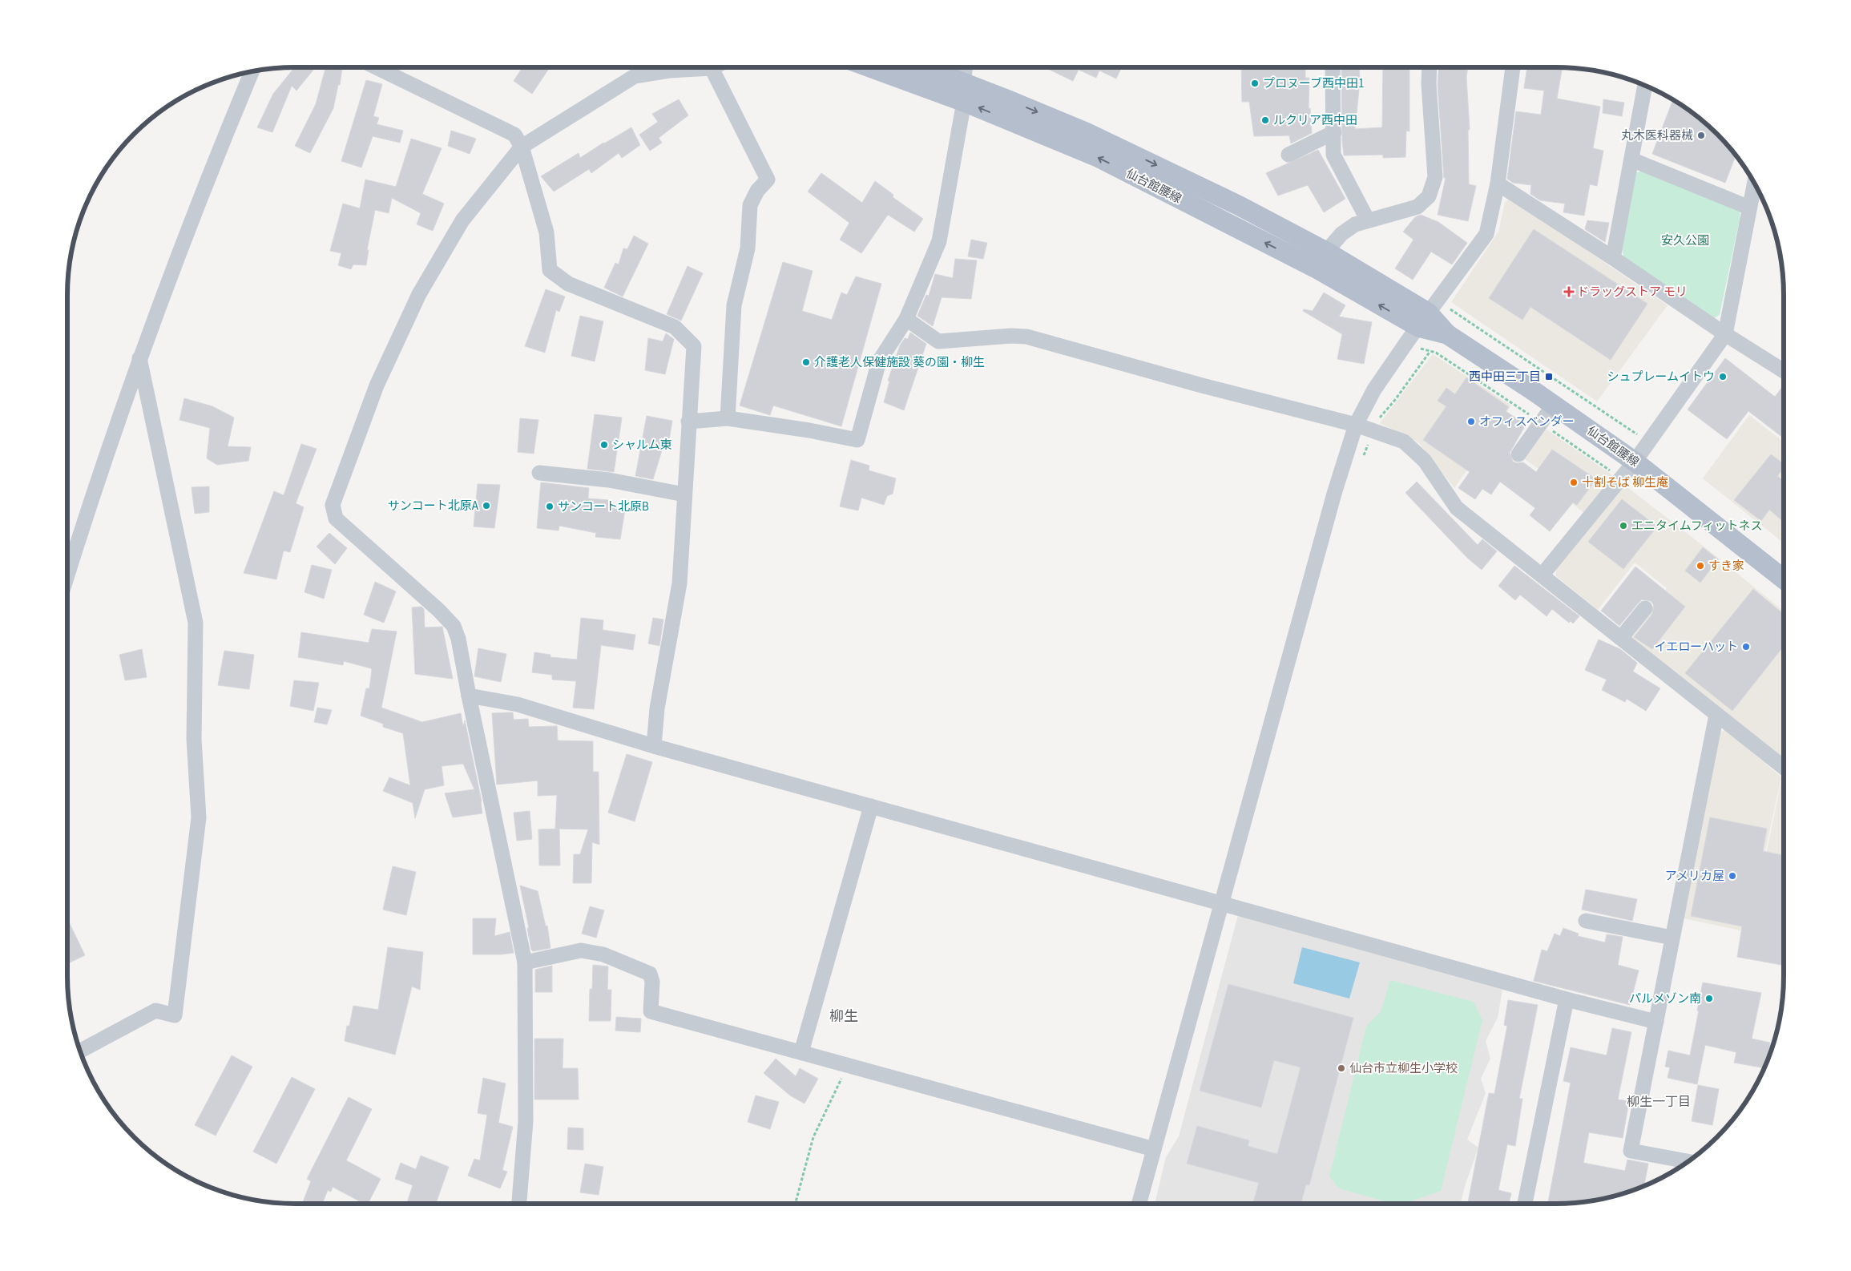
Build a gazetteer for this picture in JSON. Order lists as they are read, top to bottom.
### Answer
{
  "streets": {
    "main road": ["仙台館腰線"]
  },
  "districts": ["柳生", "柳生一丁目"],
  "parks": ["安久公園"],
  "places": {
    "other": [
      "プロヌーブ西中田1",
      "ルクリア西中田",
      "丸木医科器械",
      "介護老人保健施設 葵の園・柳生",
      "シュプレームイトウ",
      "オフィスベンダー",
      "シャルム東",
      "十割そば 柳生庵",
      "サンコート北原A",
      "サンコート北原B",
      "エニタイムフィットネス",
      "すき家",
      "イエローハット",
      "アメリカ屋",
      "パルメゾン南",
      "仙台市立柳生小学校"
    ],
    "health": ["ドラッグストア モリ"],
    "transit": ["西中田三丁目"]
  }
}
